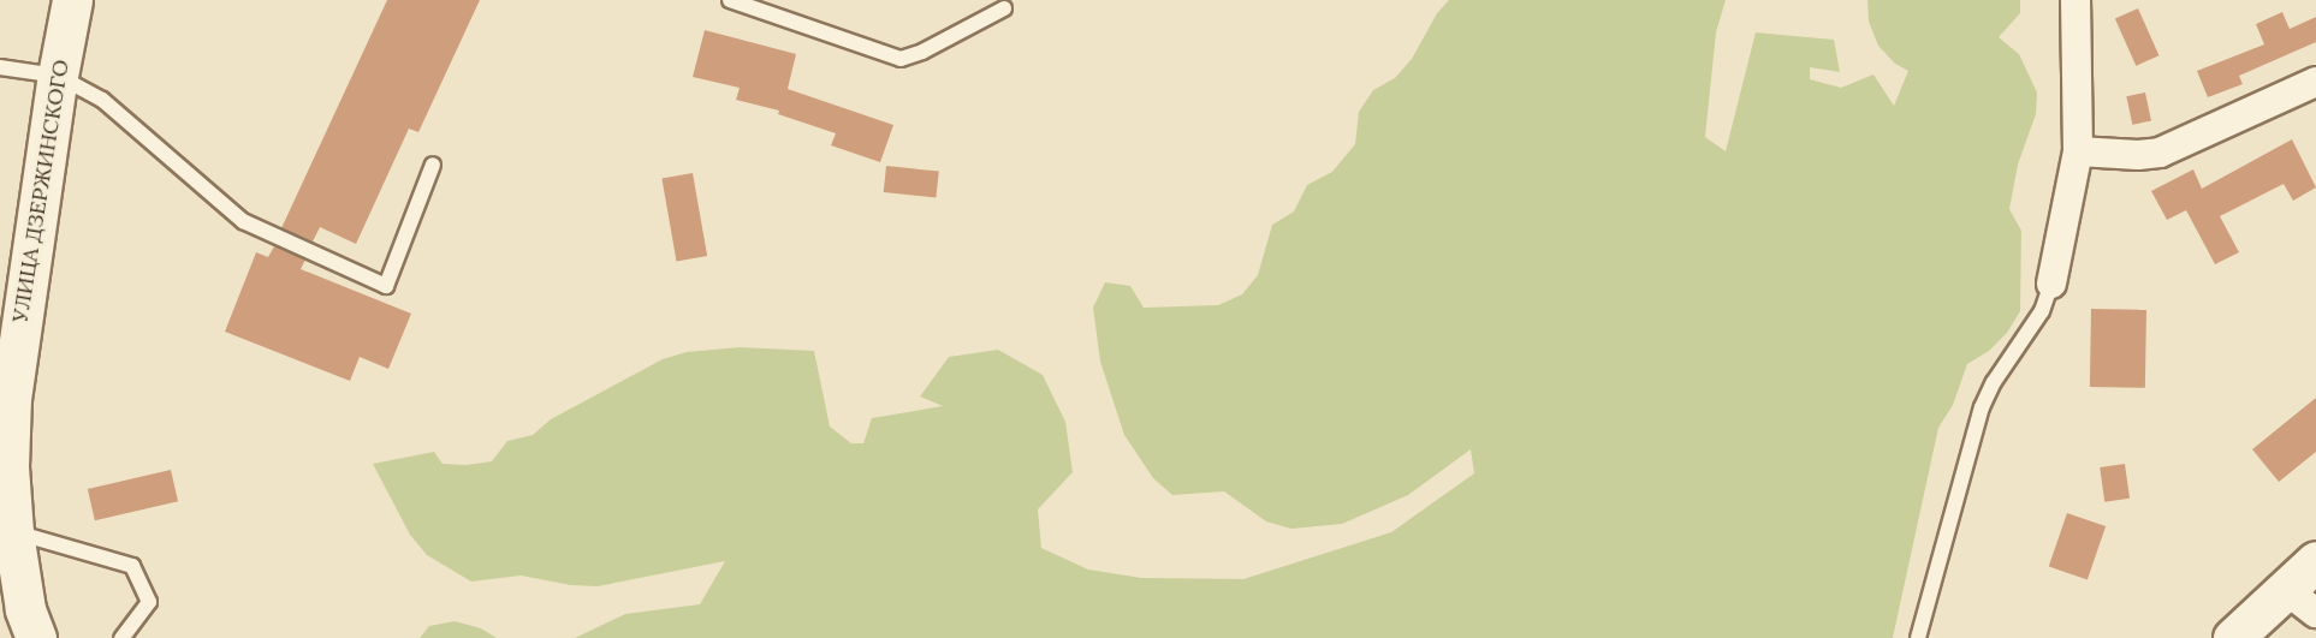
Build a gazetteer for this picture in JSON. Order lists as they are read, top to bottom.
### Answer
{
  "streets": {
    "main road": ["УЛИЦА ДЗЕРЖИНСКОГО"]
  }
}
